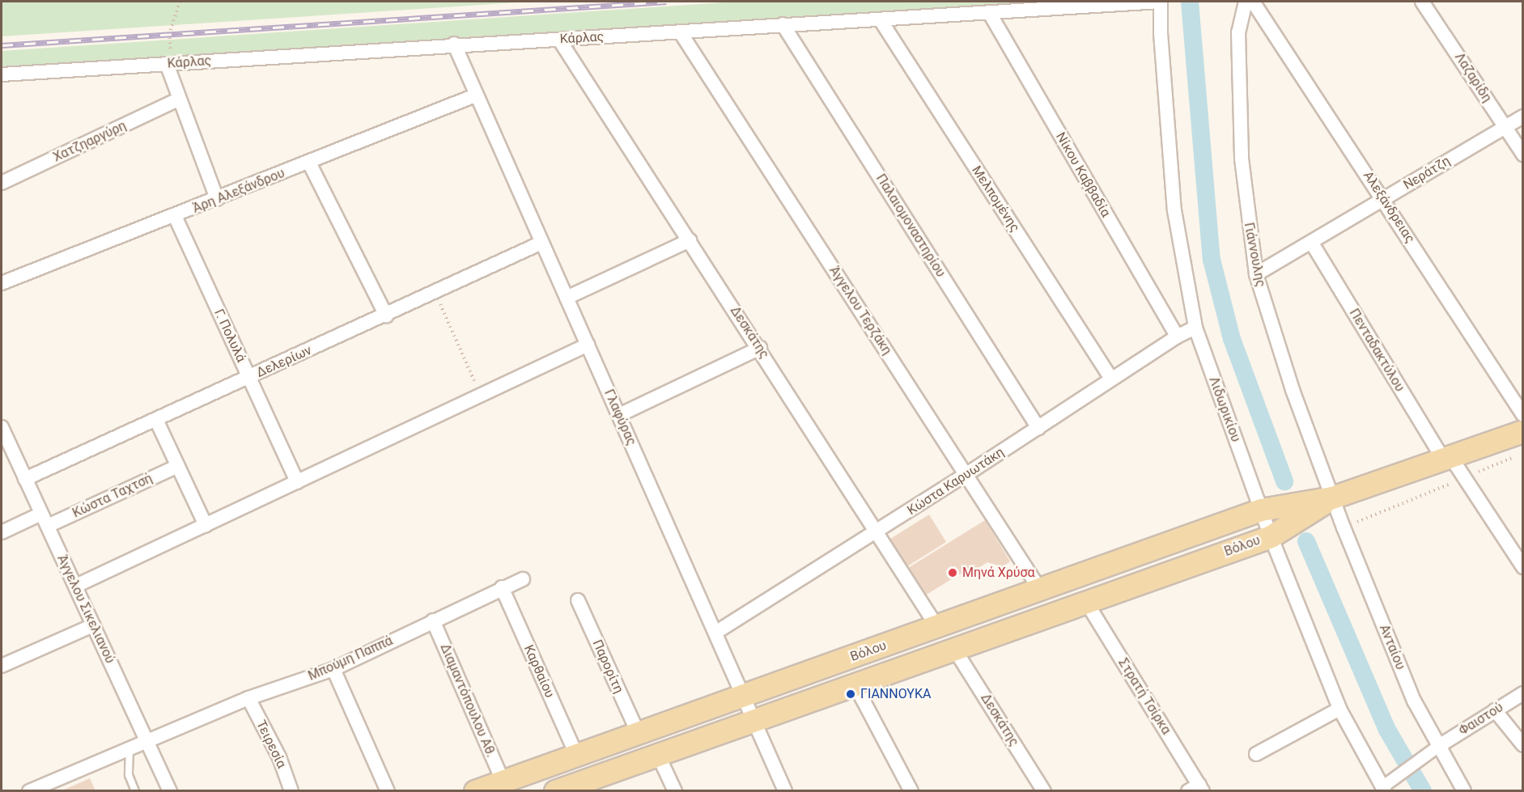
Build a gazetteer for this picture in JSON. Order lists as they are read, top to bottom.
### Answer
{
  "streets": {
    "main road": ["Βόλου"],
    "street": [
      "Κάρλας",
      "Λαζαρίδη",
      "Χατζηαργύρη",
      "Νεράτζη",
      "Νίκου Καββαδία",
      "Άρη Αλεξάνδρου",
      "Μελπομένης",
      "Αλεξάνδρειας",
      "Παλαιομοναστηρίου",
      "Γιάννουλης",
      "Άγγελου Τερζάκη",
      "Δεσκάτης",
      "Γ. Πολυλά",
      "Πενταδακτύλου",
      "Δελερίων",
      "Λιδωρικίου",
      "Γλαφύρας",
      "Κώστα Καρυωτάκη",
      "Κώστα Ταχτσή",
      "Άγγελου Σικελιανού",
      "Ανταίου",
      "Μπούμη Παππά",
      "Παρορίτη",
      "Καρθαίου",
      "Στρατή Τσίρκα",
      "Διαμαντόπουλου Αθ.",
      "Φαιστού",
      "Τειρεσία"
    ]
  },
  "crossings": [
    ["Κάρλας", "Νίκου Καββαδία"],
    ["Κάρλας", "Μελπομένης"],
    ["Κάρλας", "Παλαιομοναστηρίου"],
    ["Κάρλας", "Άγγελου Τερζάκη"],
    ["Κάρλας", "Δεσκάτης"],
    ["Κάρλας", "Λιδωρικίου"],
    ["Κάρλας", "Γλαφύρας"],
    ["Λαζαρίδη", "Νεράτζη"],
    ["Νεράτζη", "Αλεξάνδρειας"],
    ["Νεράτζη", "Γιάννουλης"],
    ["Νεράτζη", "Πενταδακτύλου"],
    ["Νίκου Καββαδία", "Κώστα Καρυωτάκη"],
    ["Άρη Αλεξάνδρου", "Γ. Πολυλά"],
    ["Άρη Αλεξάνδρου", "Γλαφύρας"],
    ["Μελπομένης", "Κώστα Καρυωτάκη"],
    ["Παλαιομοναστηρίου", "Κώστα Καρυωτάκη"],
    ["Γιάννουλης", "Βόλου"],
    ["Γιάννουλης", "Ανταίου"],
    ["Άγγελου Τερζάκη", "Κώστα Καρυωτάκη"],
    ["Άγγελου Τερζάκη", "Βόλου"],
    ["Δεσκάτης", "Κώστα Καρυωτάκη"],
    ["Δεσκάτης", "Βόλου"],
    ["Γ. Πολυλά", "Δελερίων"],
    ["Δελερίων", "Γλαφύρας"],
    ["Δελερίων", "Άγγελου Σικελιανού"],
    ["Λιδωρικίου", "Κώστα Καρυωτάκη"],
    ["Λιδωρικίου", "Βόλου"],
    ["Γλαφύρας", "Κώστα Καρυωτάκη"],
    ["Γλαφύρας", "Βόλου"],
    ["Κώστα Ταχτσή", "Άγγελου Σικελιανού"],
    ["Βόλου", "Ανταίου"],
    ["Βόλου", "Παρορίτη"],
    ["Βόλου", "Καρθαίου"],
    ["Βόλου", "Στρατή Τσίρκα"],
    ["Βόλου", "Διαμαντόπουλου Αθ."],
    ["Άγγελου Σικελιανού", "Μπούμη Παππά"],
    ["Ανταίου", "Φαιστού"],
    ["Μπούμη Παππά", "Καρθαίου"],
    ["Μπούμη Παππά", "Διαμαντόπουλου Αθ."],
    ["Μπούμη Παππά", "Τειρεσία"]
  ],
  "places": ["Μηνά Χρύσα", "ΓΙΑΝΝΟΥΚΑ"]
}
